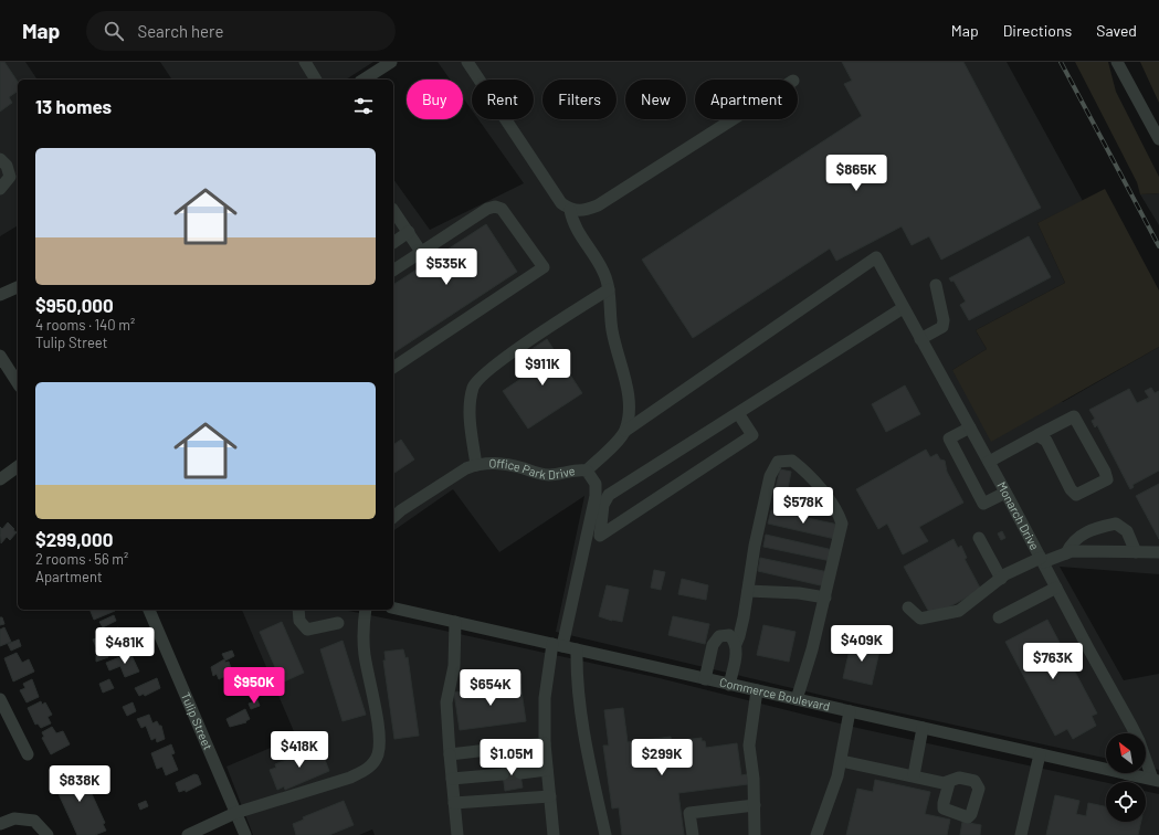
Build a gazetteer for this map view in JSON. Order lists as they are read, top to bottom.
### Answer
{
  "streets": {
    "street": [
      "Office Park Drive",
      "Monarch Drive",
      "Commerce Boulevard",
      "Tulip Street"
    ]
  },
  "crossings": [
    ["Office Park Drive", "Commerce Boulevard"],
    ["Monarch Drive", "Commerce Boulevard"]
  ],
  "north": "top left",
  "page": {
    "header": "Map",
    "search": "Search here",
    "nav": ["Map", "Directions", "Saved"],
    "chip": [
      "Buy",
      "Rent",
      "Filters",
      "New",
      "Apartment"
    ],
    "heading": "13 homes",
    "list": [
      {
        "name": "$950,000",
        "note": "4 rooms · 140 m² · Tulip Street"
      },
      {
        "name": "$299,000",
        "note": "2 rooms · 56 m² · Apartment"
      }
    ],
    "price": [
      "$865K",
      "$535K",
      "$911K",
      "$578K",
      "$409K",
      "$481K",
      "$763K",
      "$950K",
      "$654K",
      "$418K",
      "$1.05M",
      "$299K",
      "$838K"
    ]
  }
}
